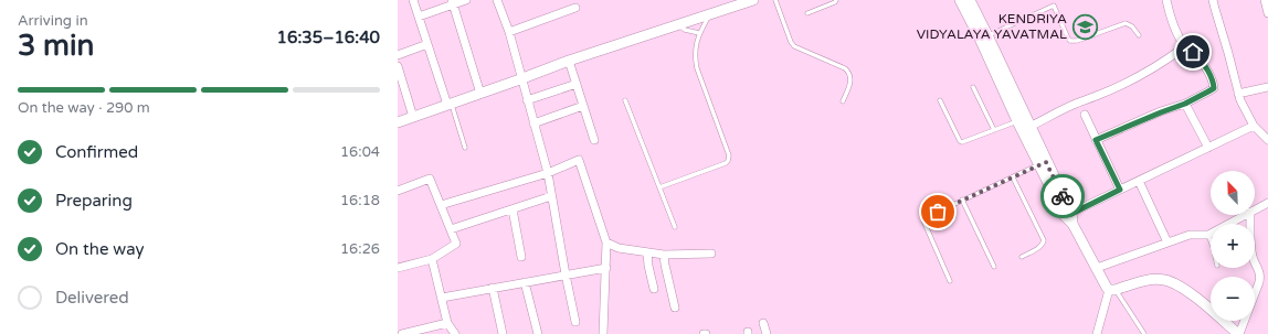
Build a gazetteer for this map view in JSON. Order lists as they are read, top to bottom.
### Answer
{
  "places": {
    "school or university": ["KENDRIYA VIDYALAYA YAVATMAL"]
  },
  "north": "top left",
  "page": {
    "heading": ["3 min", "Arriving in", "16:35–16:40"],
    "bar": "On the way · 290 m",
    "list": [
      ["Confirmed", "16:04"],
      ["Preparing", "16:18"],
      ["On the way", "16:26"],
      "Delivered"
    ],
    "map_buttons": ["+", "−"]
  }
}
